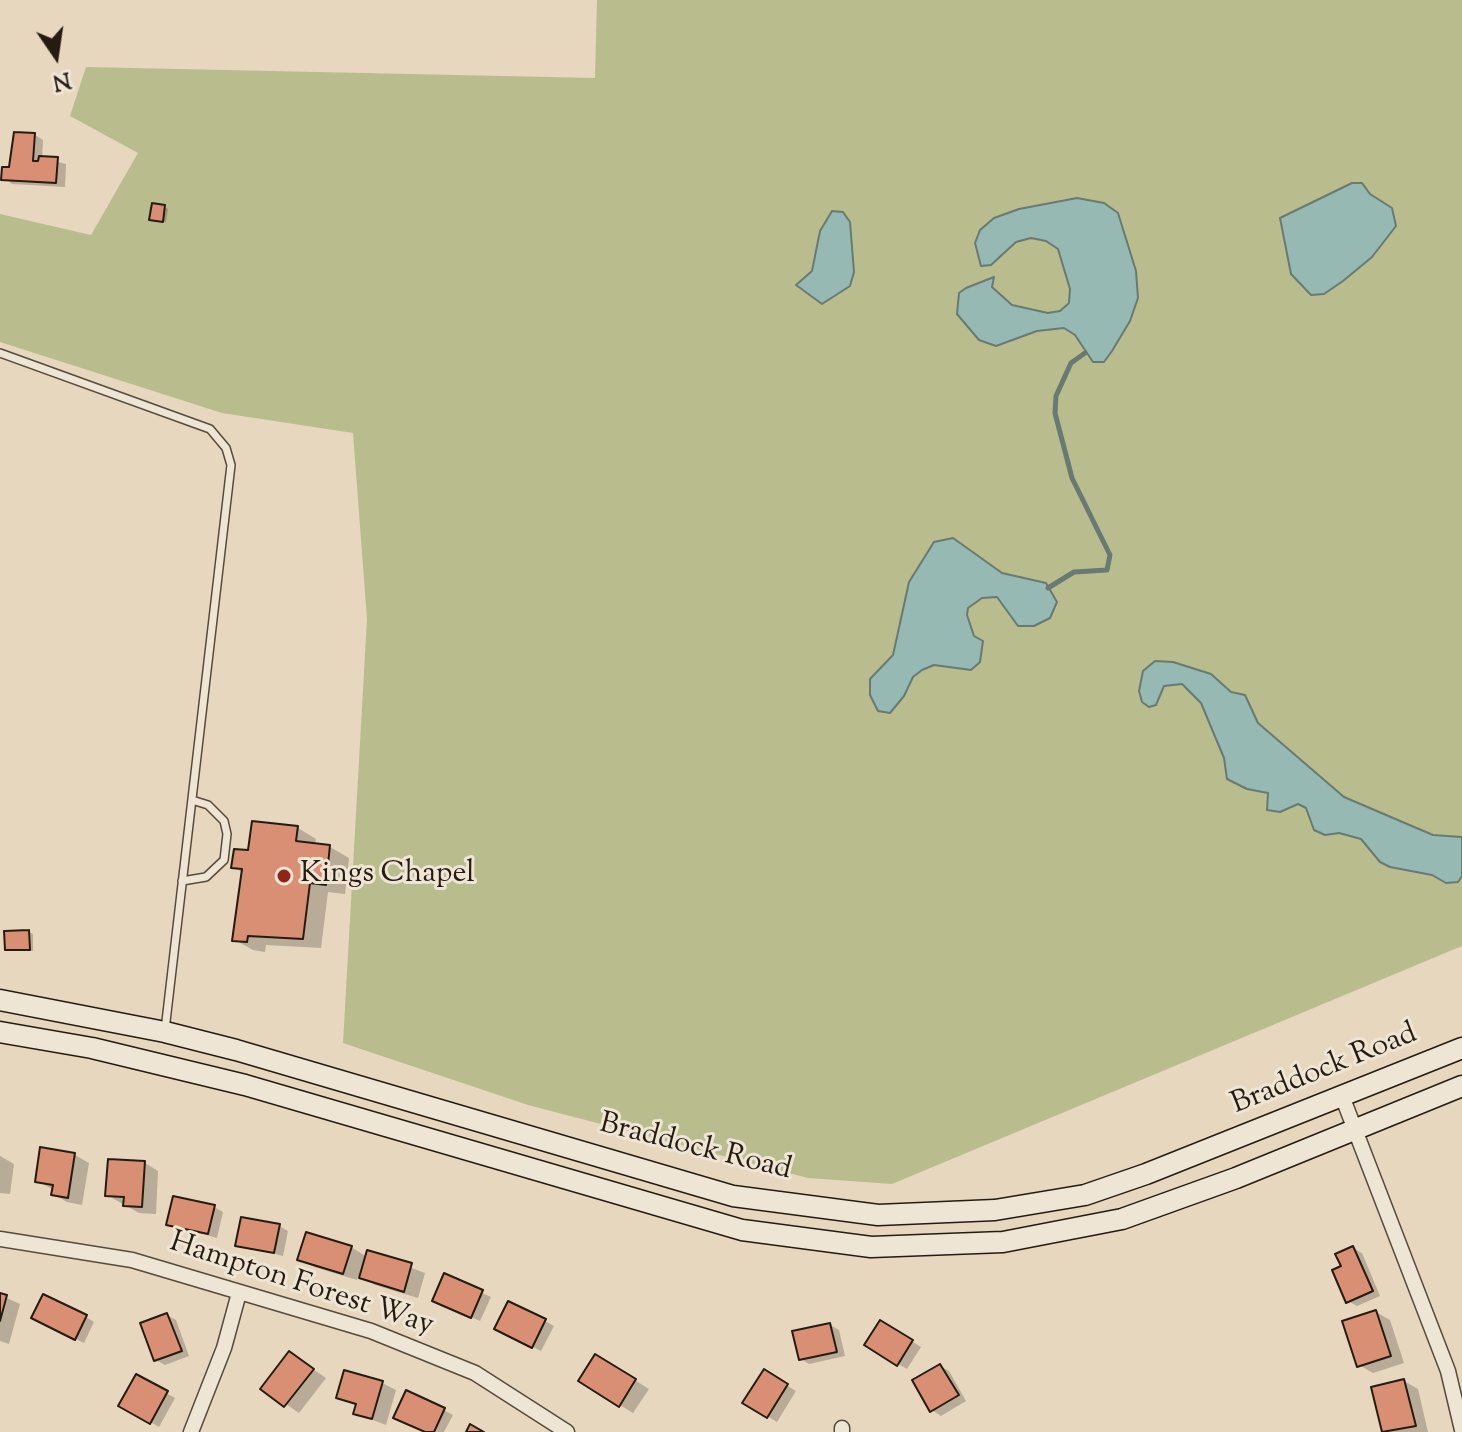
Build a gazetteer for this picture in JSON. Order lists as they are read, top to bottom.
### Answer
{
  "streets": {
    "main road": ["Braddock Road"],
    "street": ["Hampton Forest Way"]
  },
  "places": ["Kings Chapel"],
  "north": "bottom"
}
